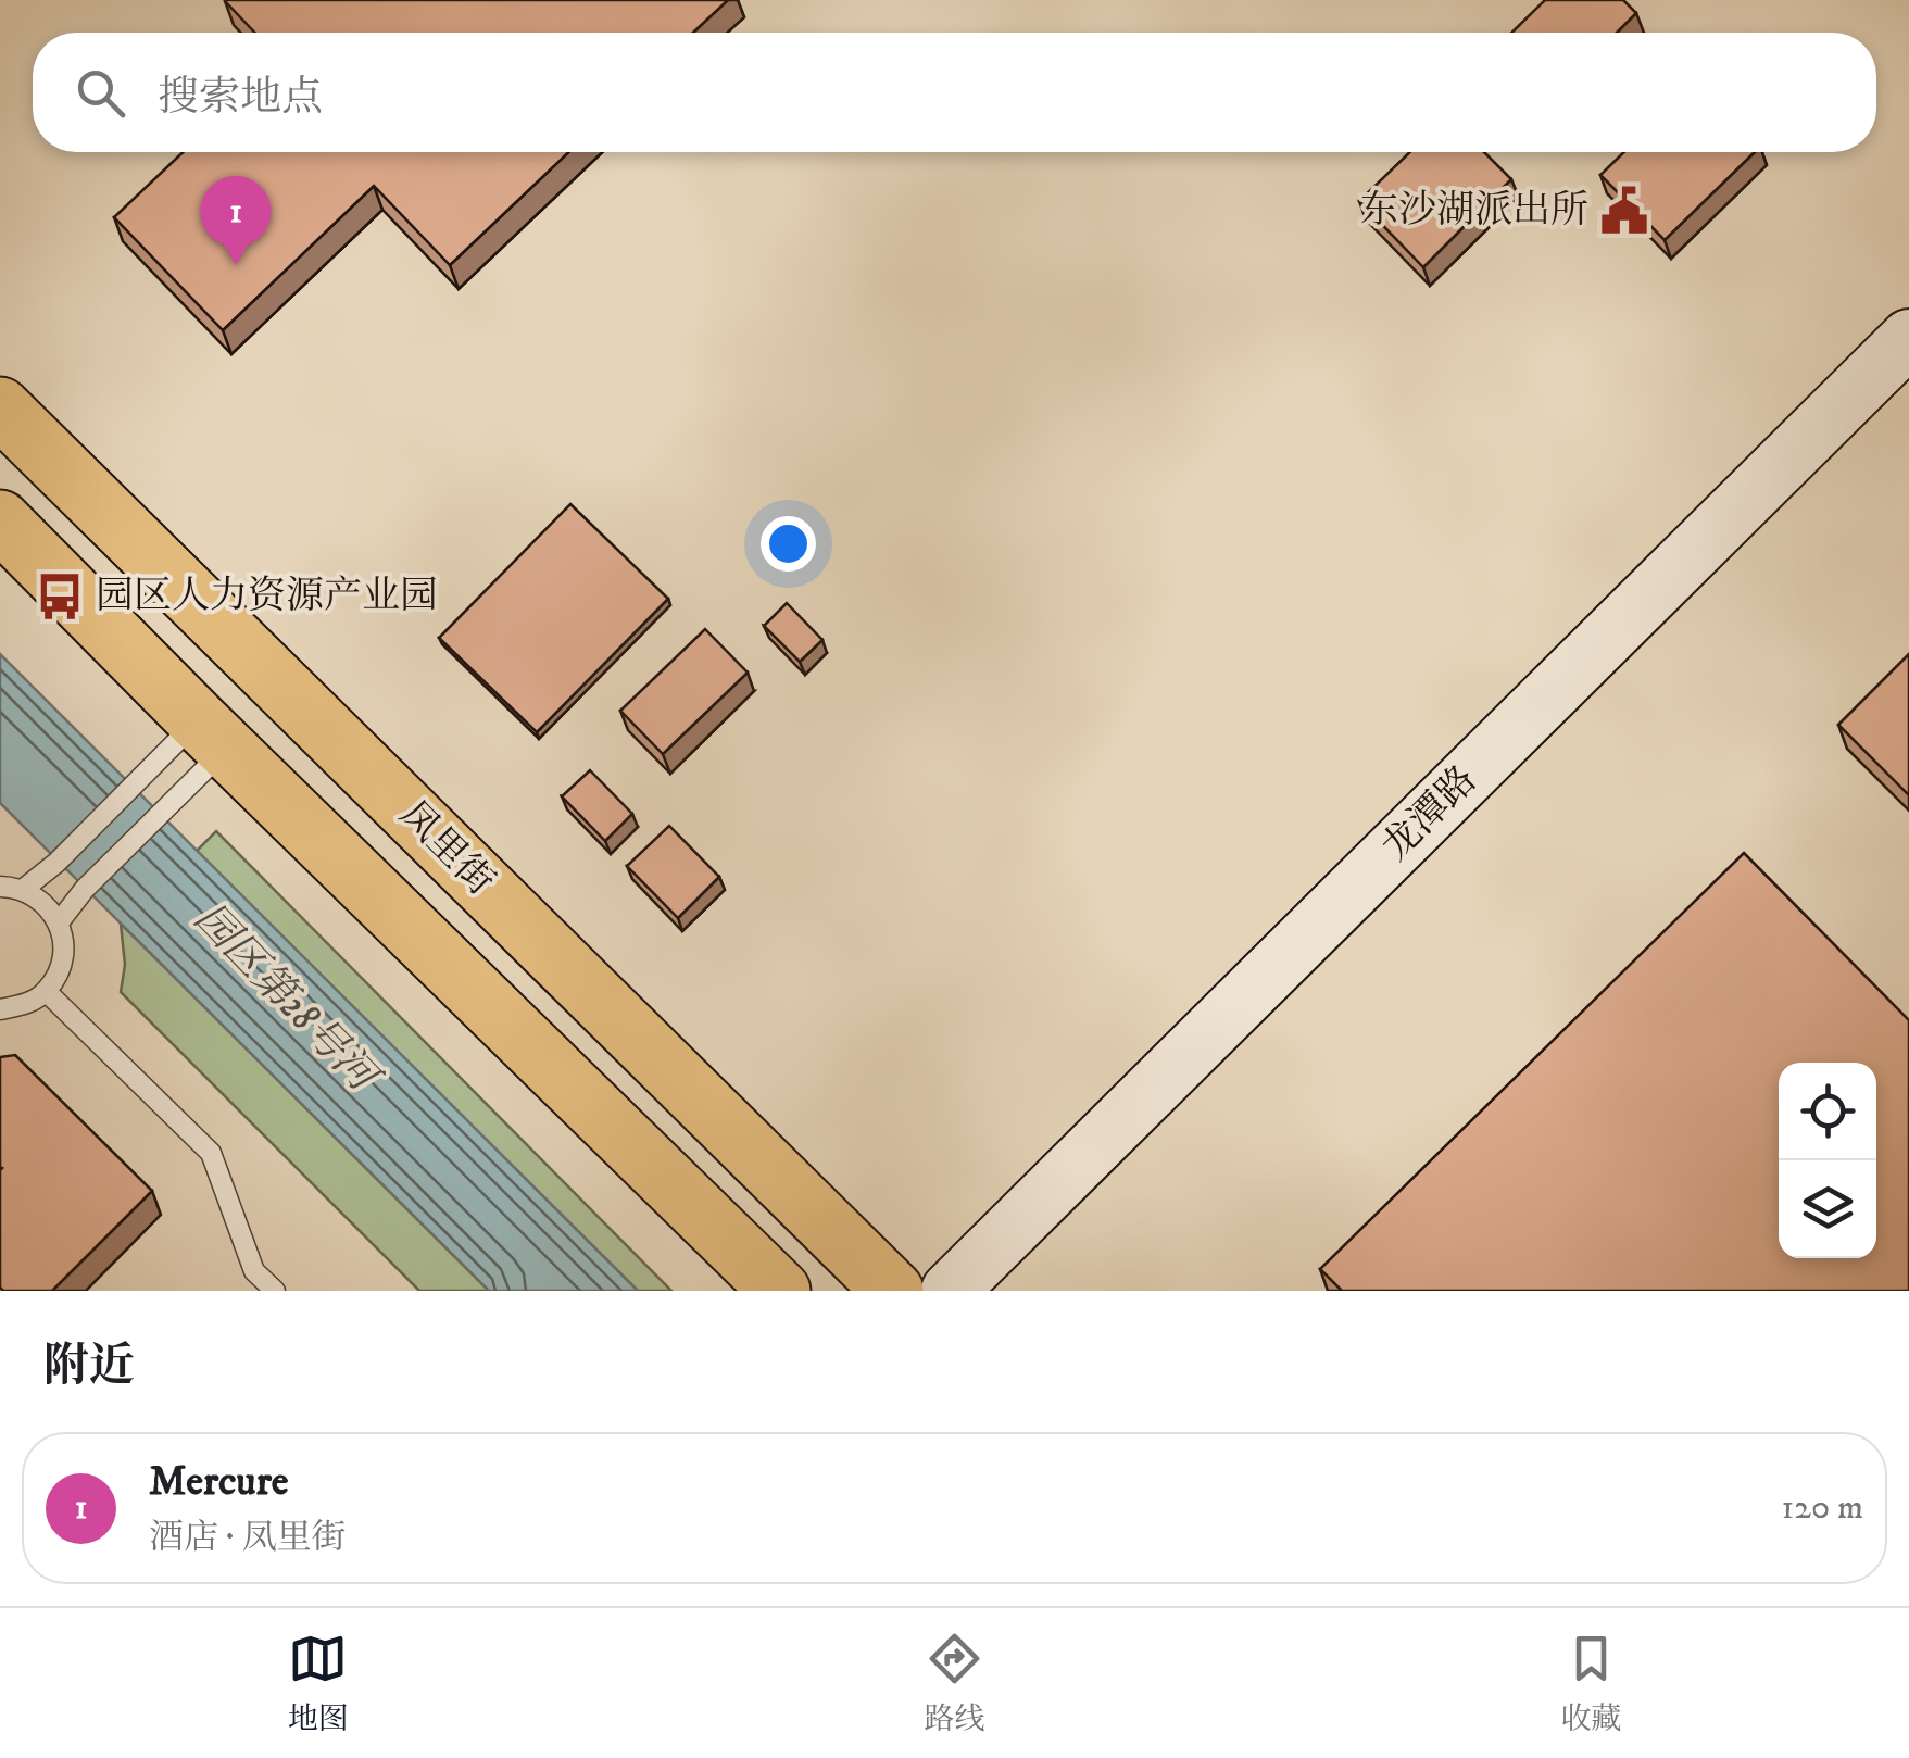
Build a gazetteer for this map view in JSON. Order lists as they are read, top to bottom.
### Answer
{
  "streets": {
    "main road": ["龙潭路", "凤里街"]
  },
  "water": ["园区第28号河"],
  "places": {
    "public building": ["东沙湖派出所"],
    "bus stop": ["园区人力资源产业园"]
  },
  "page": {
    "search": "搜索地点",
    "pins": "1",
    "heading": "附近",
    "list": [
      {
        "mark": "1",
        "name": "Mercure",
        "note": "酒店 · 凤里街",
        "value": "120 m"
      }
    ],
    "nav": ["地图", "路线", "收藏"]
  }
}
